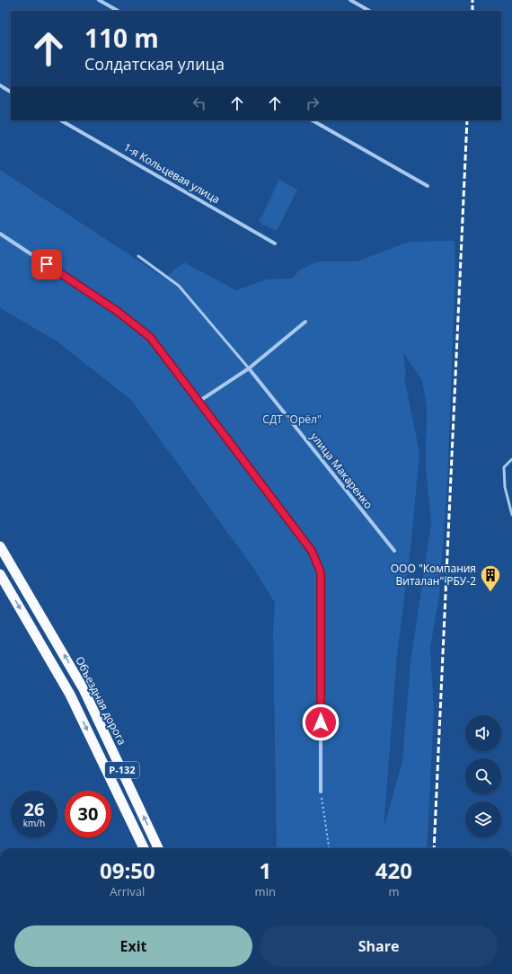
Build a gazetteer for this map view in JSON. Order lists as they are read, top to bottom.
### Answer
{
  "streets": {
    "highway": ["Объездная дорога", "Р-132"],
    "street": ["1-я Кольцевая улица", "улица Макаренко"]
  },
  "parks": ["СДТ \"Орёл\""],
  "places": {
    "building": ["ООО \"Компания Виталан\" РБУ-2"]
  },
  "page": {
    "turn": ["110 m", "Солдатская улица"],
    "speed": "26 km/h",
    "limit": "30",
    "eta": [
      "09:50",
      "Arrival",
      "1",
      "min",
      "420",
      "m"
    ],
    "buttons": ["Exit", "Share"]
  }
}
